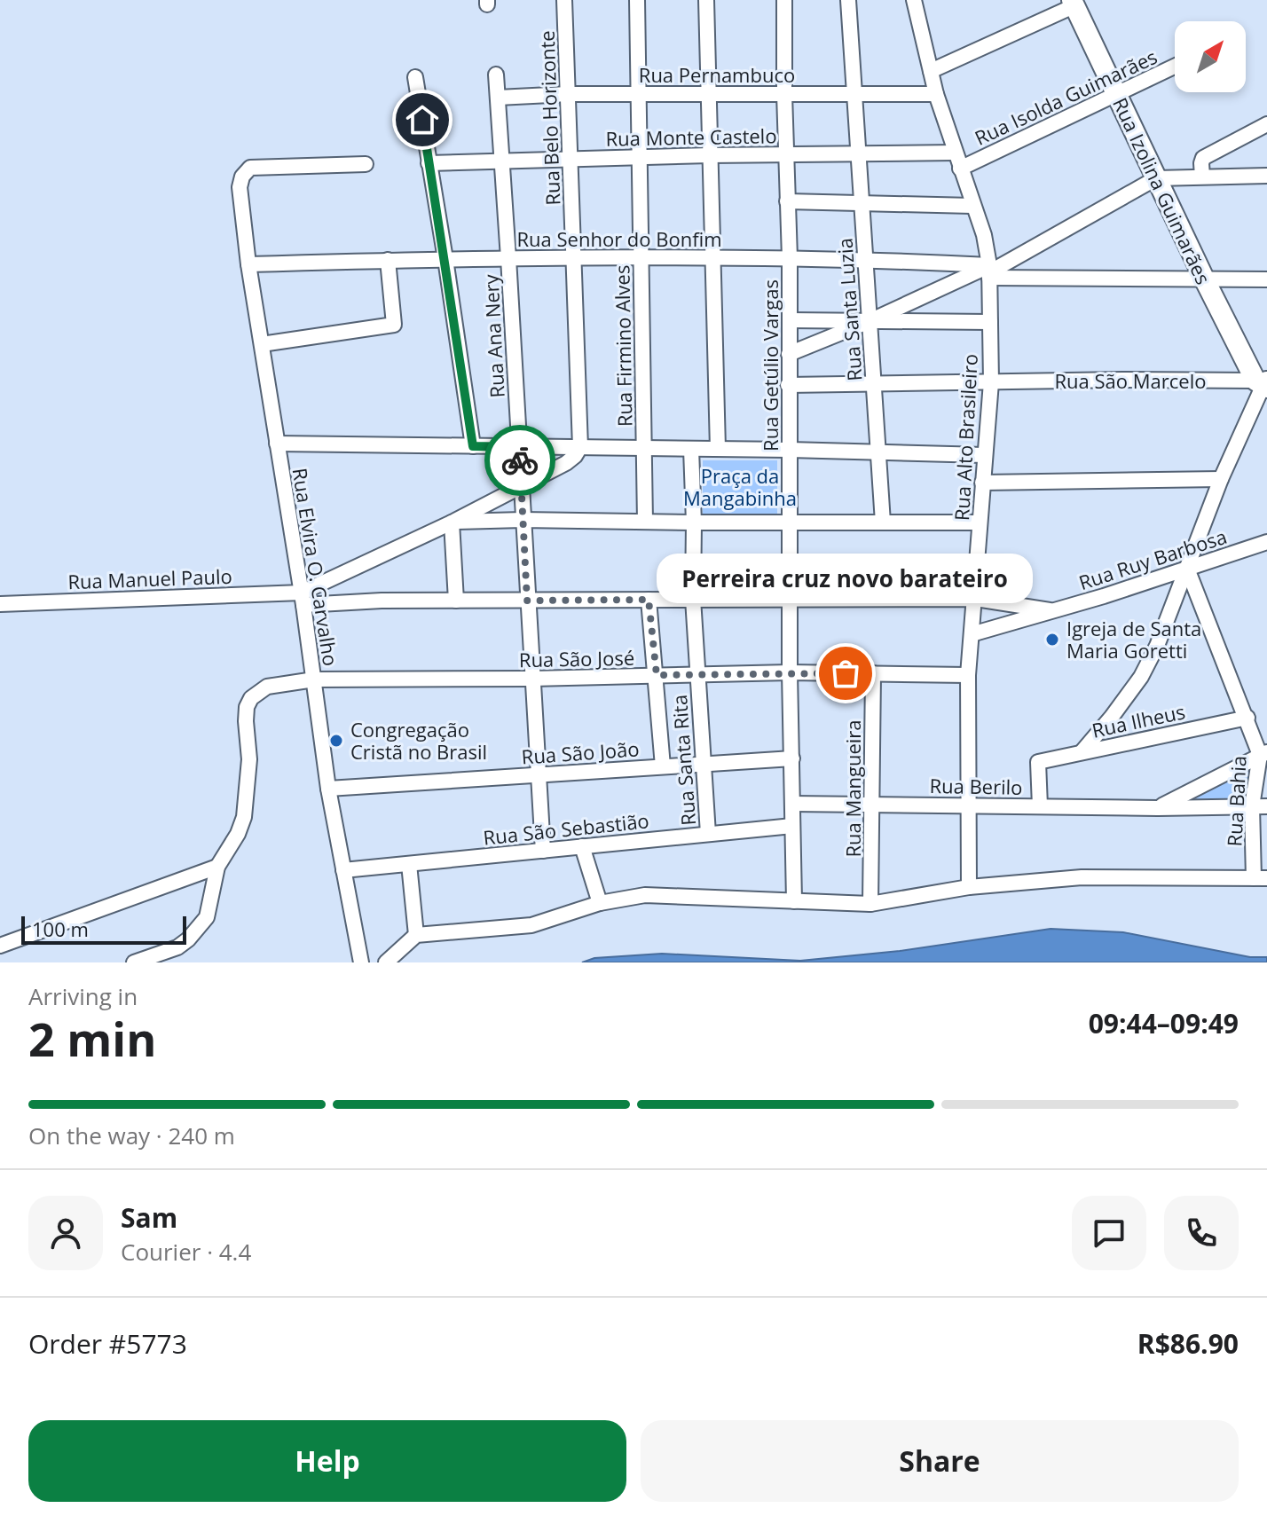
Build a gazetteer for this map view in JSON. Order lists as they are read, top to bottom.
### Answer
{
  "streets": {
    "main road": ["Rua Izolina Guimarães"],
    "street": [
      "Rua Pernambuco",
      "Rua Isolda Guimarães",
      "Rua Belo Horizonte",
      "Rua Monte Castelo",
      "Rua Senhor do Bonfim",
      "Rua Santa Luzia",
      "Rua Ana Nery",
      "Rua Firmino Alves",
      "Rua Getúlio Vargas",
      "Rua São Marcelo",
      "Rua Alto Brasileiro",
      "Rua Ruy Barbosa",
      "Rua Elvira O. Carvalho",
      "Rua Manuel Paulo",
      "Rua São José",
      "Rua Ilheus",
      "Rua São João",
      "Rua Santa Rita",
      "Rua Berilo",
      "Rua Mangueira",
      "Rua Bahia",
      "Rua São Sebastião"
    ]
  },
  "crossings": [
    ["Rua Pernambuco", "Rua Belo Horizonte"],
    ["Rua Pernambuco", "Rua Santa Luzia"],
    ["Rua Pernambuco", "Rua Ana Nery"],
    ["Rua Pernambuco", "Rua Firmino Alves"],
    ["Rua Pernambuco", "Rua Getúlio Vargas"],
    ["Rua Pernambuco", "Rua Alto Brasileiro"],
    ["Rua Isolda Guimarães", "Rua Izolina Guimarães"],
    ["Rua Isolda Guimarães", "Rua Alto Brasileiro"],
    ["Rua Belo Horizonte", "Rua Monte Castelo"],
    ["Rua Belo Horizonte", "Rua Senhor do Bonfim"],
    ["Rua Monte Castelo", "Rua Santa Luzia"],
    ["Rua Monte Castelo", "Rua Ana Nery"],
    ["Rua Monte Castelo", "Rua Firmino Alves"],
    ["Rua Monte Castelo", "Rua Getúlio Vargas"],
    ["Rua Monte Castelo", "Rua Alto Brasileiro"],
    ["Rua Izolina Guimarães", "Rua Senhor do Bonfim"],
    ["Rua Izolina Guimarães", "Rua São Marcelo"],
    ["Rua Senhor do Bonfim", "Rua Santa Luzia"],
    ["Rua Senhor do Bonfim", "Rua Ana Nery"],
    ["Rua Senhor do Bonfim", "Rua Firmino Alves"],
    ["Rua Senhor do Bonfim", "Rua Getúlio Vargas"],
    ["Rua Senhor do Bonfim", "Rua Alto Brasileiro"],
    ["Rua Senhor do Bonfim", "Rua Elvira O. Carvalho"],
    ["Rua Santa Luzia", "Rua São Marcelo"],
    ["Rua Ana Nery", "Rua Manuel Paulo"],
    ["Rua Ana Nery", "Rua São José"],
    ["Rua Ana Nery", "Rua São João"],
    ["Rua Ana Nery", "Rua São Sebastião"],
    ["Rua Getúlio Vargas", "Rua São Marcelo"],
    ["Rua Getúlio Vargas", "Rua Ruy Barbosa"],
    ["Rua Getúlio Vargas", "Rua São José"],
    ["Rua Getúlio Vargas", "Rua São João"],
    ["Rua Getúlio Vargas", "Rua Berilo"],
    ["Rua Getúlio Vargas", "Rua São Sebastião"],
    ["Rua São Marcelo", "Rua Alto Brasileiro"],
    ["Rua Alto Brasileiro", "Rua Ruy Barbosa"],
    ["Rua Alto Brasileiro", "Rua São José"],
    ["Rua Alto Brasileiro", "Rua Berilo"],
    ["Rua Ruy Barbosa", "Rua Manuel Paulo"],
    ["Rua Ruy Barbosa", "Rua Santa Rita"],
    ["Rua Ruy Barbosa", "Rua Bahia"],
    ["Rua Elvira O. Carvalho", "Rua Manuel Paulo"],
    ["Rua Elvira O. Carvalho", "Rua São José"],
    ["Rua Elvira O. Carvalho", "Rua São João"],
    ["Rua Elvira O. Carvalho", "Rua São Sebastião"],
    ["Rua São José", "Rua Santa Rita"],
    ["Rua São José", "Rua Mangueira"],
    ["Rua Ilheus", "Rua Berilo"],
    ["Rua Ilheus", "Rua Bahia"],
    ["Rua São João", "Rua Santa Rita"],
    ["Rua Santa Rita", "Rua São Sebastião"],
    ["Rua Berilo", "Rua Mangueira"],
    ["Rua Berilo", "Rua Bahia"]
  ],
  "parks": ["Praça da Mangabinha"],
  "places": ["Igreja de Santa Maria Goretti", "Perreira cruz novo barateiro", "Congregação Cristã no Brasil"],
  "scale_bar": "100 m",
  "north": "top right",
  "page": {
    "bubble": "Perreira cruz novo barateiro",
    "scale": "100 m",
    "heading": ["2 min", "Arriving in", "09:44–09:49"],
    "panel": [
      "Sam",
      "Courier · 4.4",
      "Order #5773",
      "R$86.90"
    ],
    "bar": "On the way · 240 m",
    "buttons": ["Help", "Share"]
  }
}
